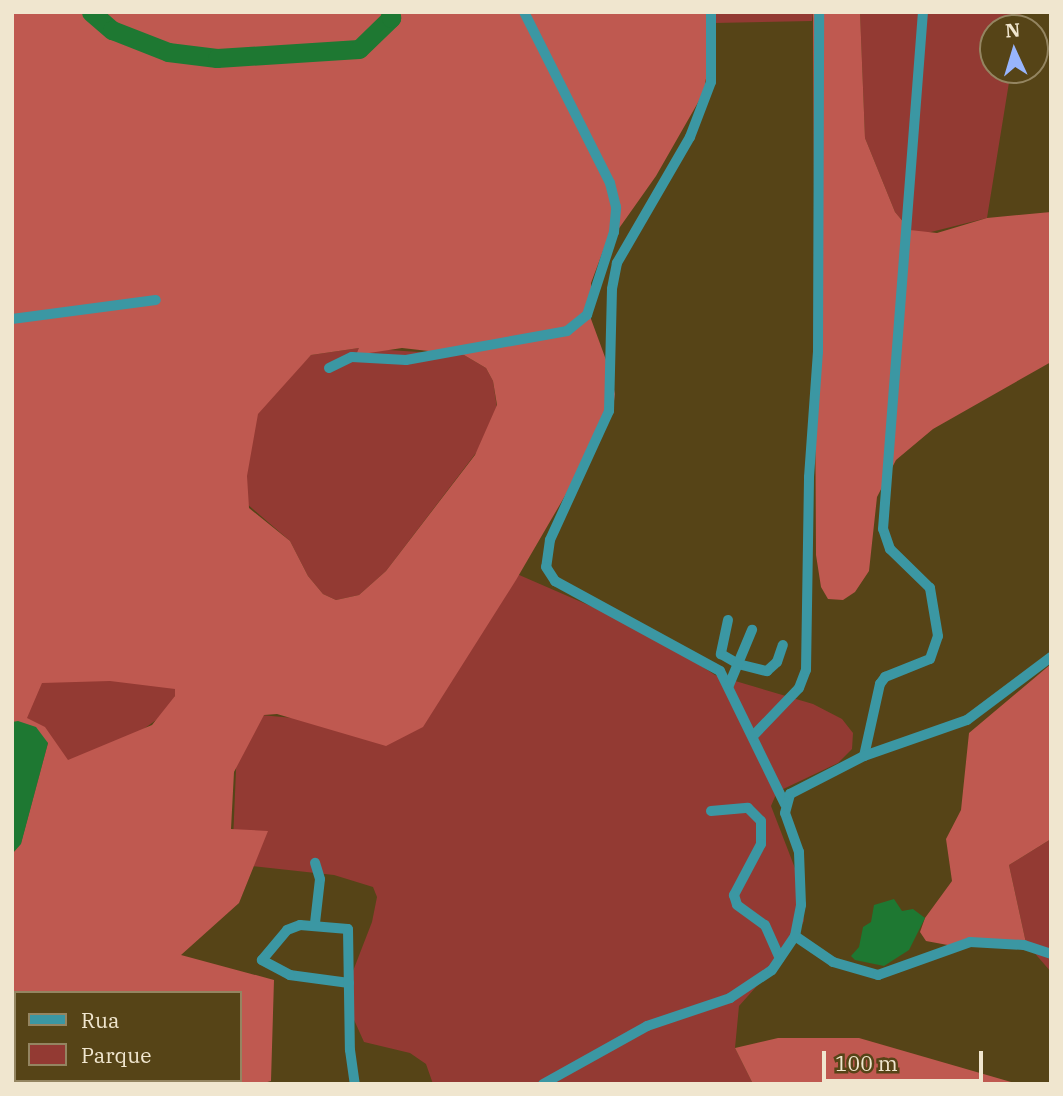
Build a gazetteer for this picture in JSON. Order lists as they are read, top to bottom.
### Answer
{
  "legend": ["Rua", "Parque"],
  "scale_bar": "100 m",
  "north": "top"
}
